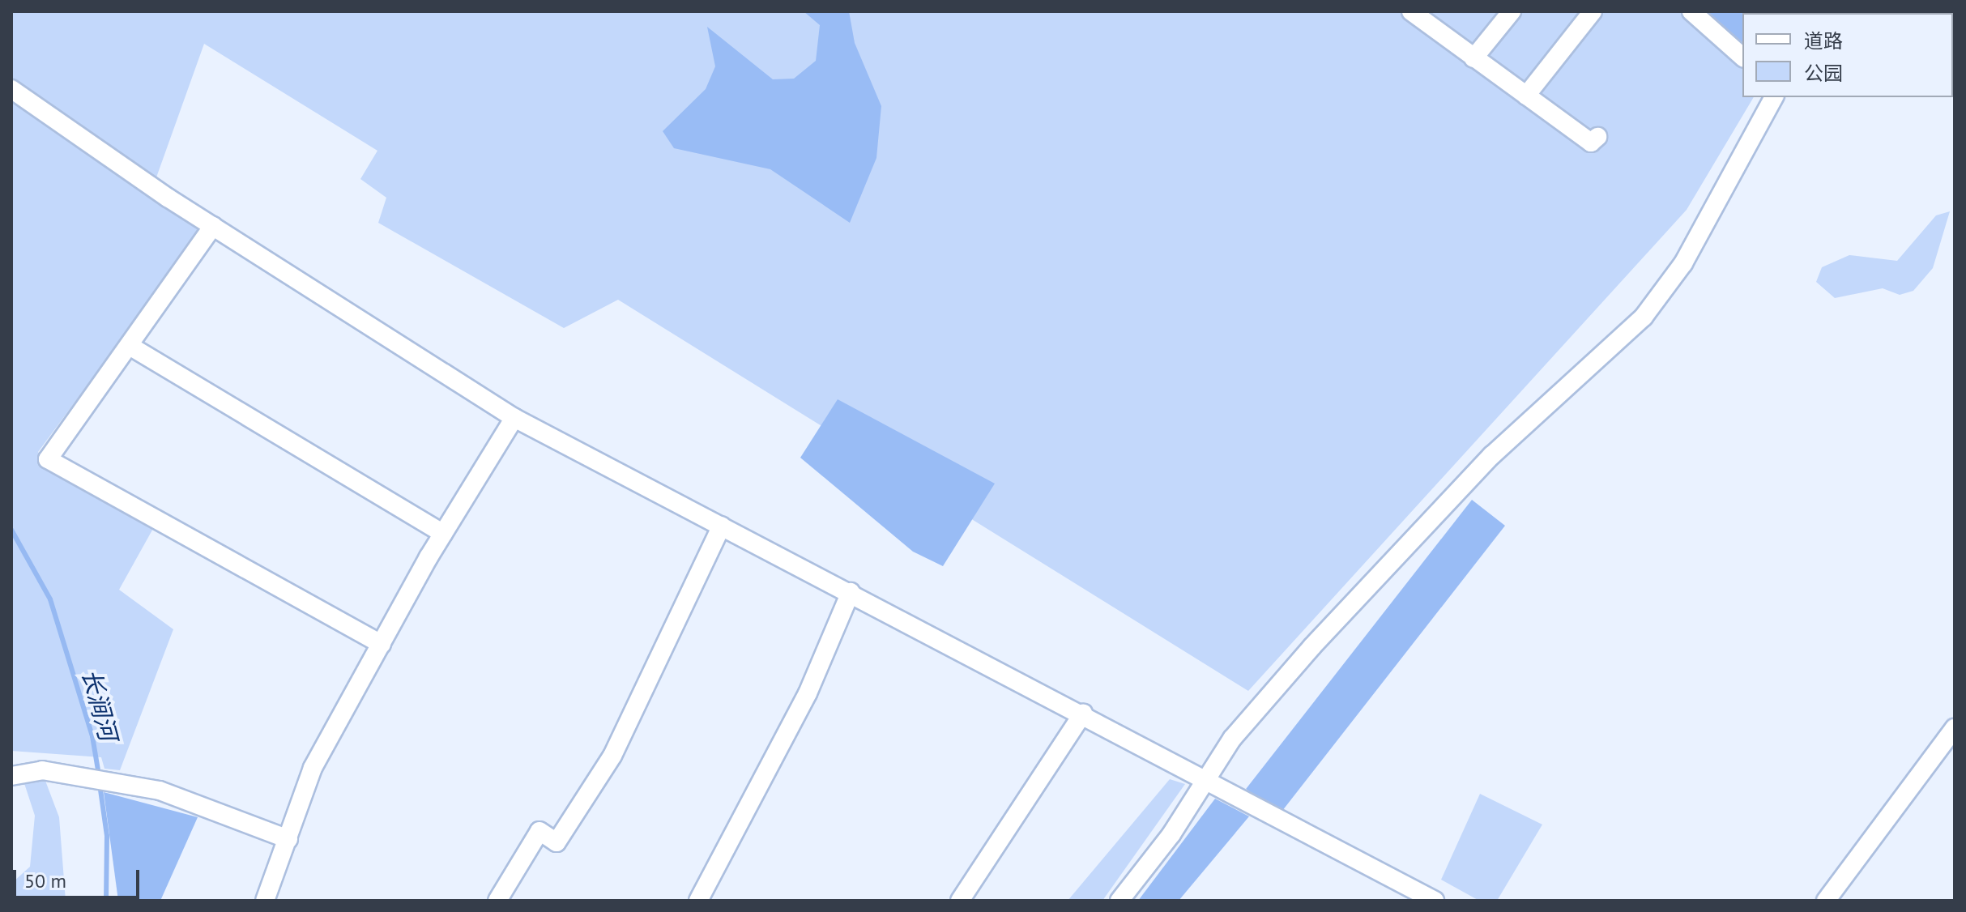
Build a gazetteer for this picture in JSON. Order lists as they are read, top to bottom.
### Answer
{
  "water": ["长涧河"],
  "legend": ["道路", "公园"],
  "scale_bar": "50 m"
}
